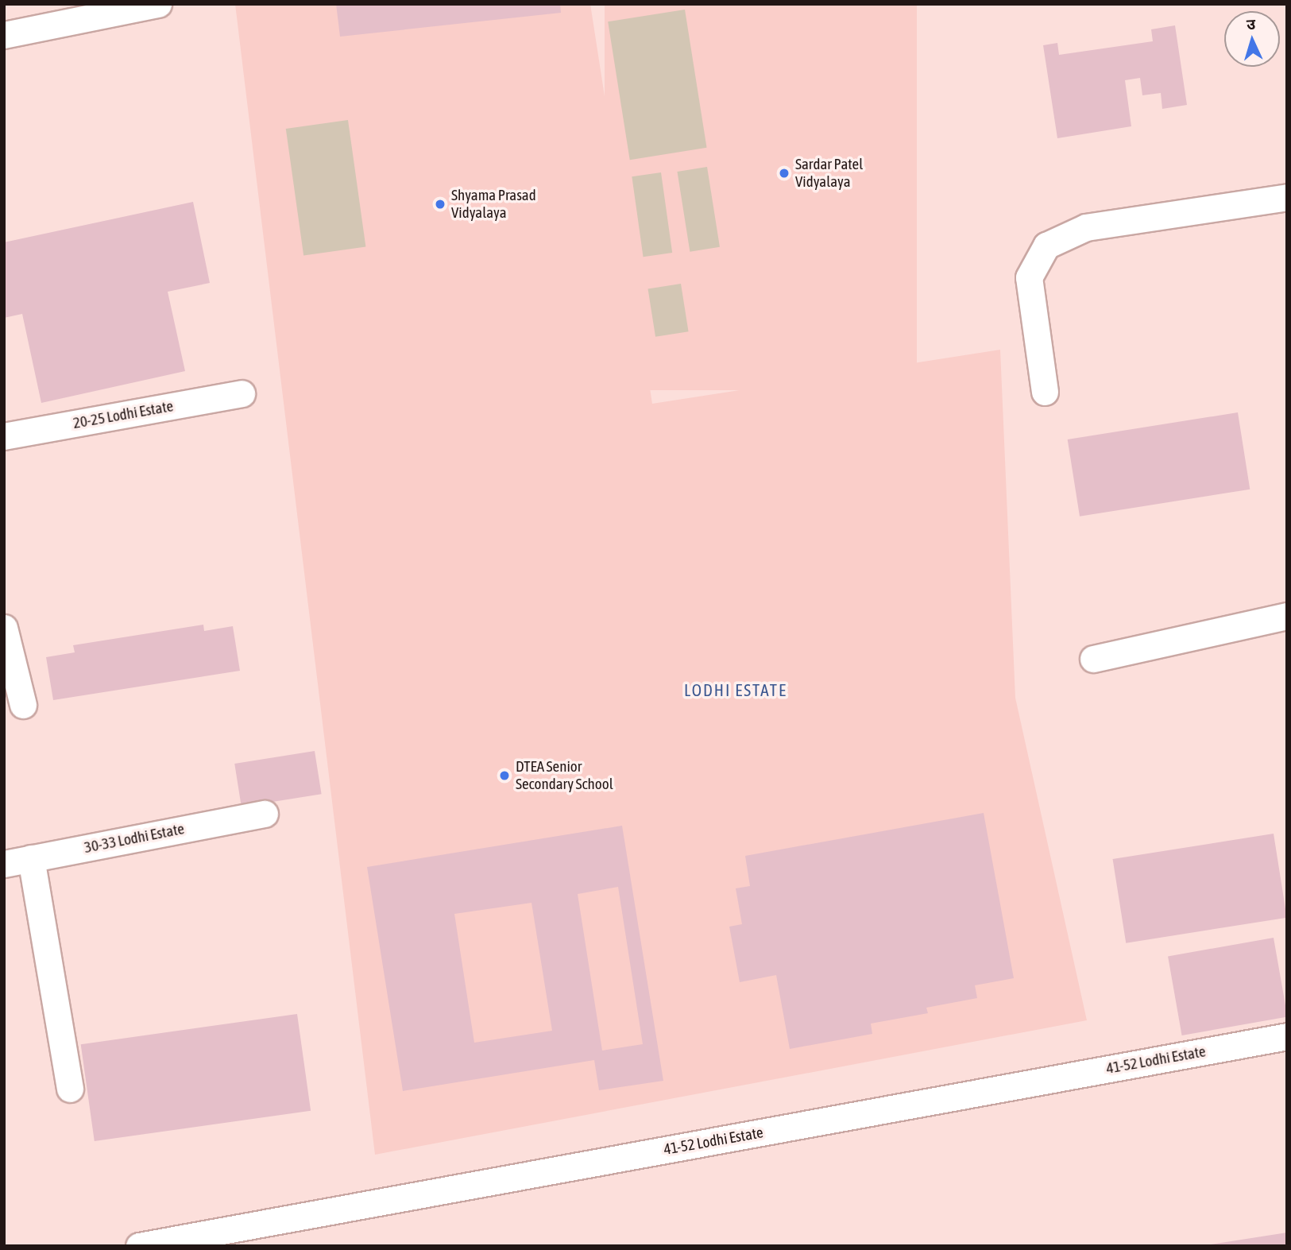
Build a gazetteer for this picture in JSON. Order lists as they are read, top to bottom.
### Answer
{
  "streets": {
    "street": ["20-25 Lodhi Estate", "30-33 Lodhi Estate", "41-52 Lodhi Estate"]
  },
  "districts": ["LODHI ESTATE"],
  "places": ["Sardar Patel Vidyalaya", "Shyama Prasad Vidyalaya", "DTEA Senior Secondary School"],
  "north": "top"
}
